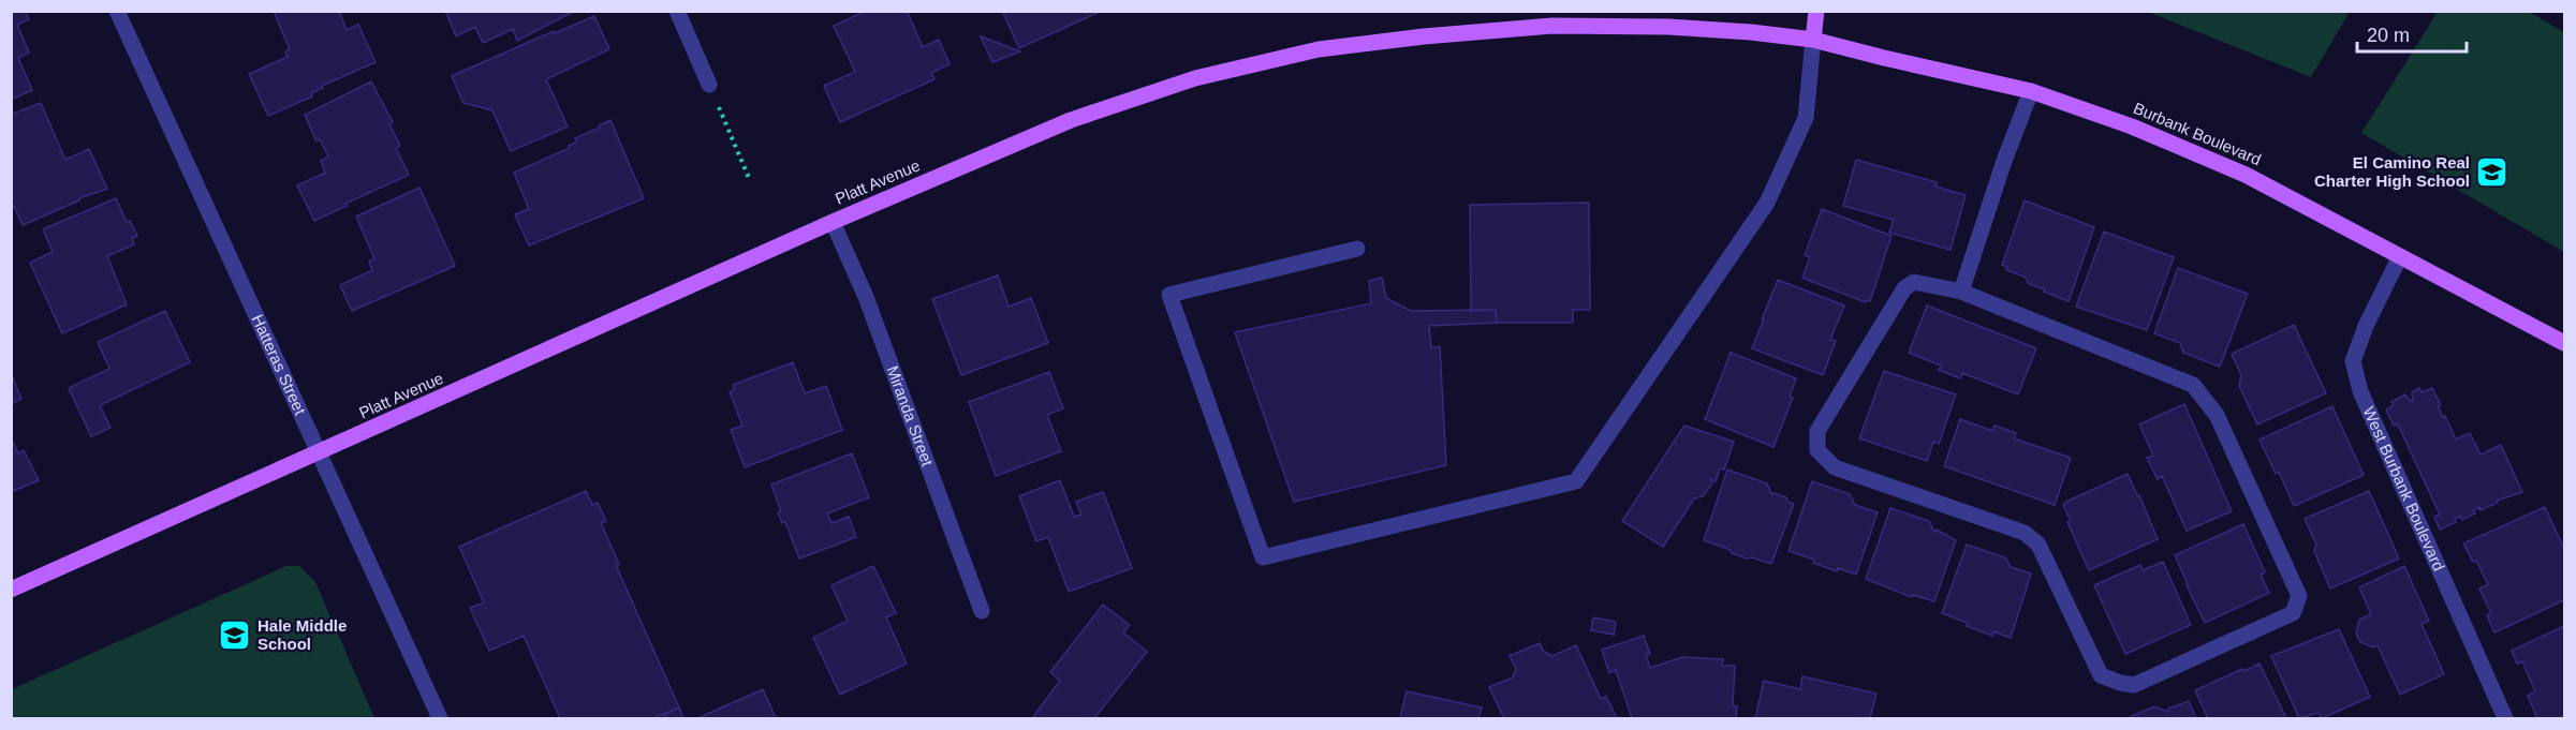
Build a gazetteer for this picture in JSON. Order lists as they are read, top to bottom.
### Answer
{
  "streets": {
    "main road": ["Burbank Boulevard", "Platt Avenue"],
    "street": ["Hatteras Street", "Miranda Street", "West Burbank Boulevard"]
  },
  "crossings": [
    ["Burbank Boulevard", "Platt Avenue"],
    ["Burbank Boulevard", "West Burbank Boulevard"],
    ["Platt Avenue", "Hatteras Street"],
    ["Platt Avenue", "Miranda Street"]
  ],
  "places": {
    "school or university": ["El Camino Real Charter High School", "Hale Middle School"]
  },
  "scale_bar": "20 m"
}
